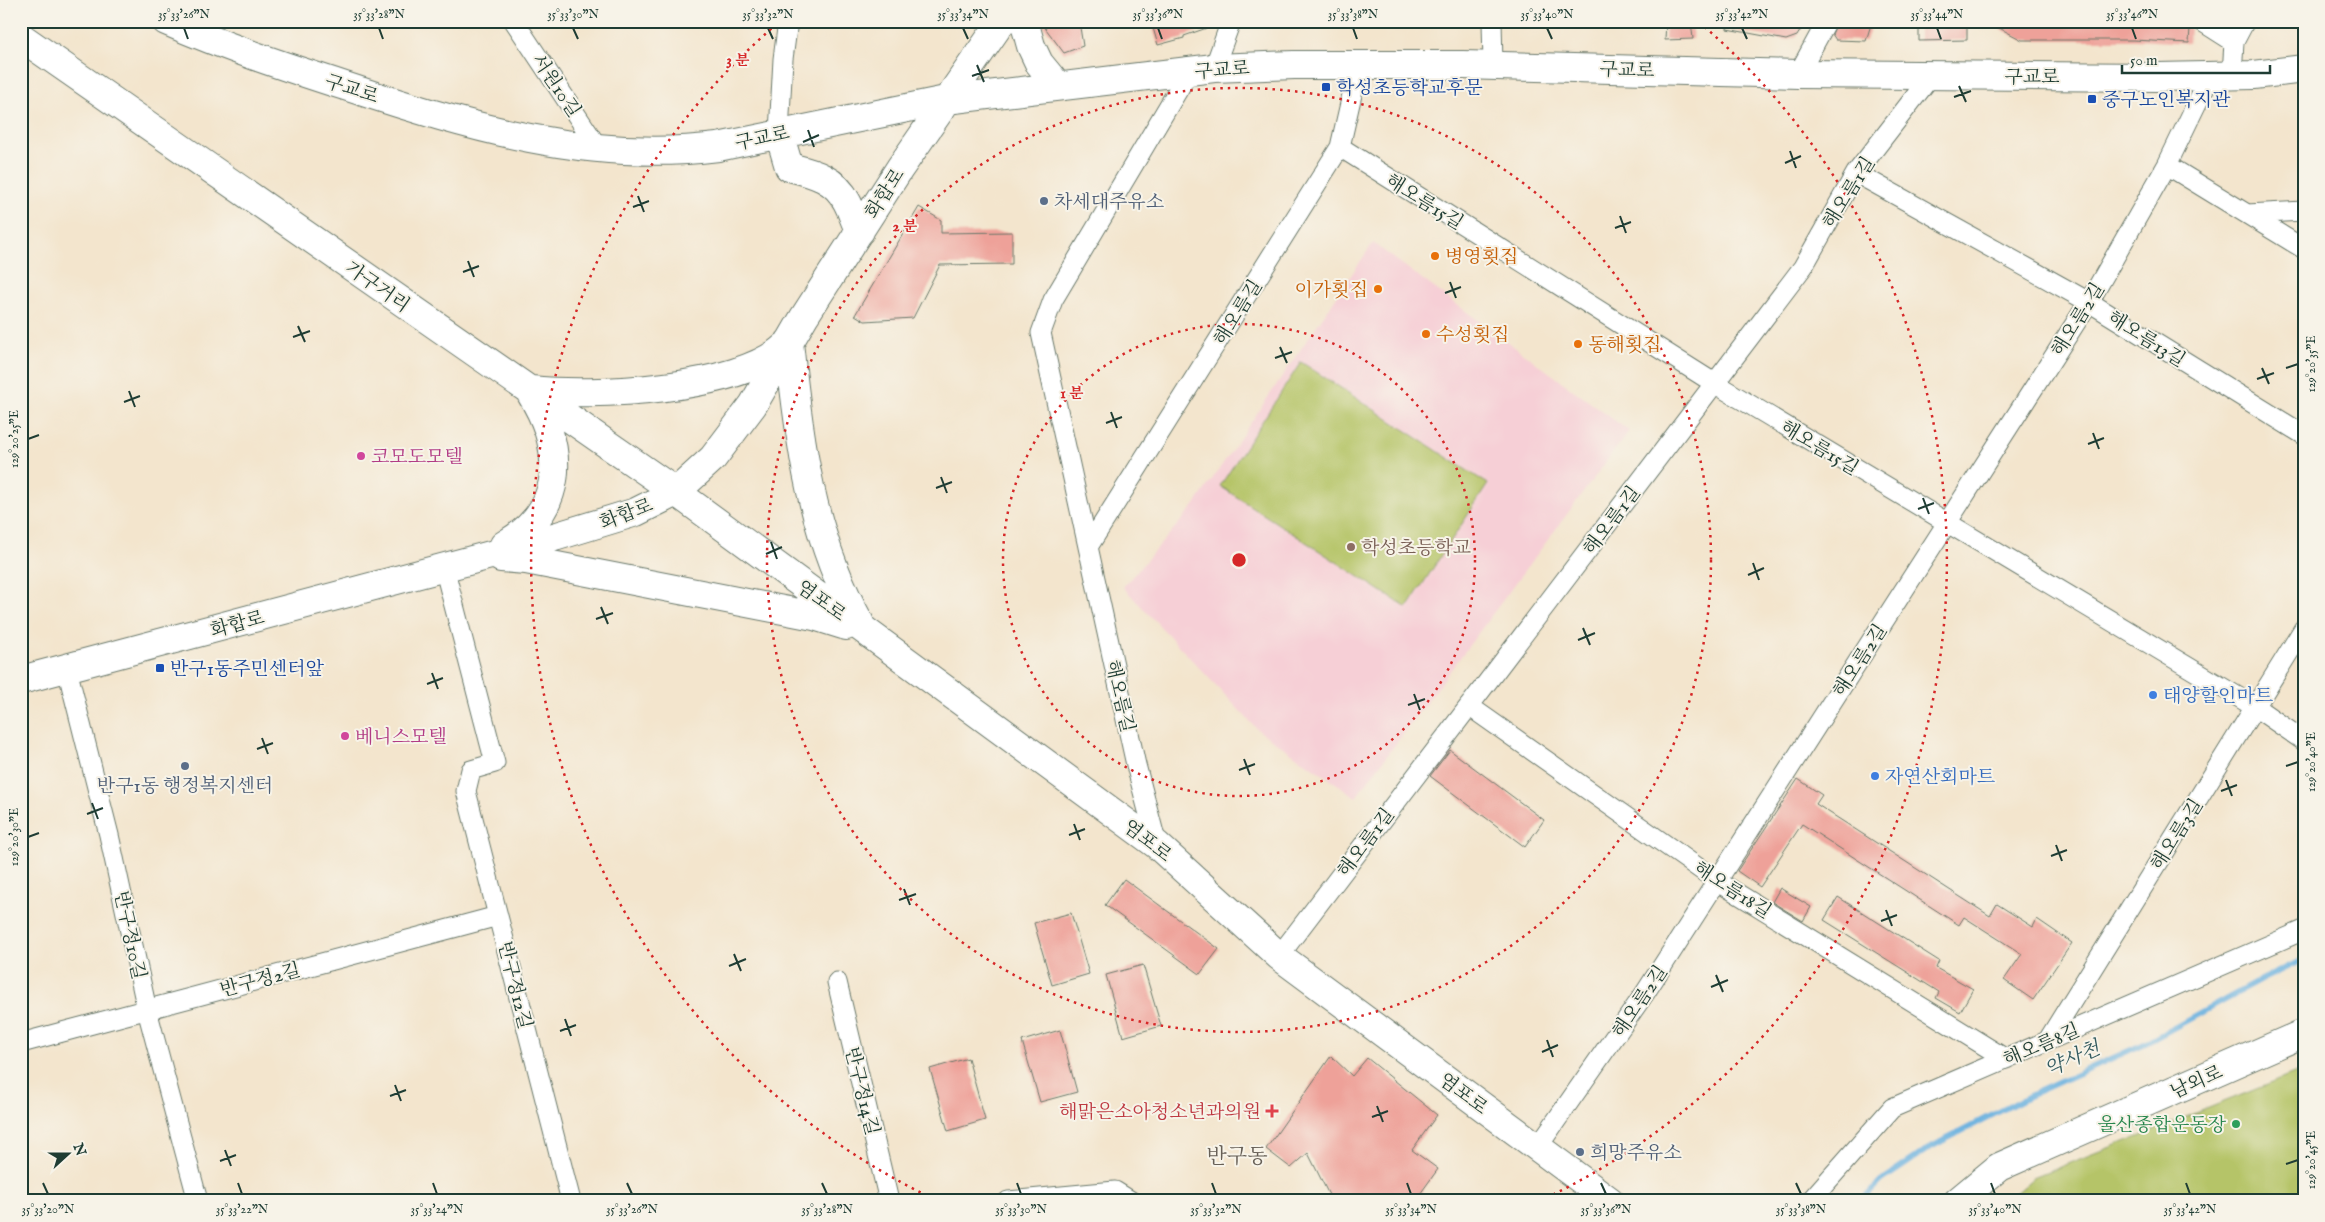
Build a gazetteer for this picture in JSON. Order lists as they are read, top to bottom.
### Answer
{
  "streets": {
    "main road": [
      "구교로",
      "화합로",
      "가구거리",
      "염포로",
      "남외로"
    ],
    "street": [
      "서원10길",
      "해오름1길",
      "해오름15길",
      "해오름길",
      "해오름2길",
      "해오름13길",
      "해오름3길",
      "해오름18길",
      "반구정10길",
      "반구정2길",
      "반구정12길",
      "해오름8길",
      "반구정14길"
    ]
  },
  "crossings": [
    ["구교로", "서원10길"],
    ["구교로", "해오름1길"],
    ["구교로", "화합로"],
    ["구교로", "해오름길"],
    ["구교로", "해오름2길"],
    ["해오름1길", "해오름15길"],
    ["해오름1길", "해오름13길"],
    ["해오름1길", "염포로"],
    ["해오름1길", "해오름18길"],
    ["화합로", "가구거리"],
    ["화합로", "염포로"],
    ["화합로", "반구정10길"],
    ["화합로", "반구정12길"],
    ["해오름15길", "해오름길"],
    ["해오름15길", "해오름2길"],
    ["해오름15길", "해오름3길"],
    ["가구거리", "염포로"],
    ["해오름길", "염포로"],
    ["해오름2길", "해오름13길"],
    ["해오름2길", "염포로"],
    ["해오름2길", "해오름18길"],
    ["해오름3길", "해오름8길"],
    ["해오름18길", "해오름8길"],
    ["반구정10길", "반구정2길"],
    ["반구정2길", "반구정12길"]
  ],
  "districts": ["반구동"],
  "water": ["약사천"],
  "places": {
    "transit": ["학성초등학교후문", "중구노인복지관", "반구1동주민센터앞"],
    "other": [
      "차세대주유소",
      "병영횟집",
      "이가횟집",
      "수성횟집",
      "동해횟집",
      "코모도모텔",
      "학성초등학교",
      "태양할인마트",
      "베니스모텔",
      "반구1동 행정복지센터",
      "자연산회마트",
      "울산종합운동장",
      "희망주유소"
    ],
    "health": ["해맑은소아청소년과의원"]
  },
  "scale_bar": "50 m",
  "north": "right",
  "coordinates": [
    "35°33'26\"N",
    "35°33'28\"N",
    "35°33'30\"N",
    "35°33'32\"N",
    "35°33'34\"N",
    "35°33'36\"N",
    "35°33'38\"N",
    "35°33'40\"N",
    "35°33'42\"N",
    "35°33'44\"N",
    "35°33'46\"N",
    "129°20'35\"E",
    "129°20'25\"E",
    "129°20'40\"E",
    "129°20'30\"E",
    "129°20'45\"E",
    "35°33'20\"N",
    "35°33'22\"N",
    "35°33'24\"N"
  ],
  "rings": ["3 분", "2 분", "1 분"]
}
